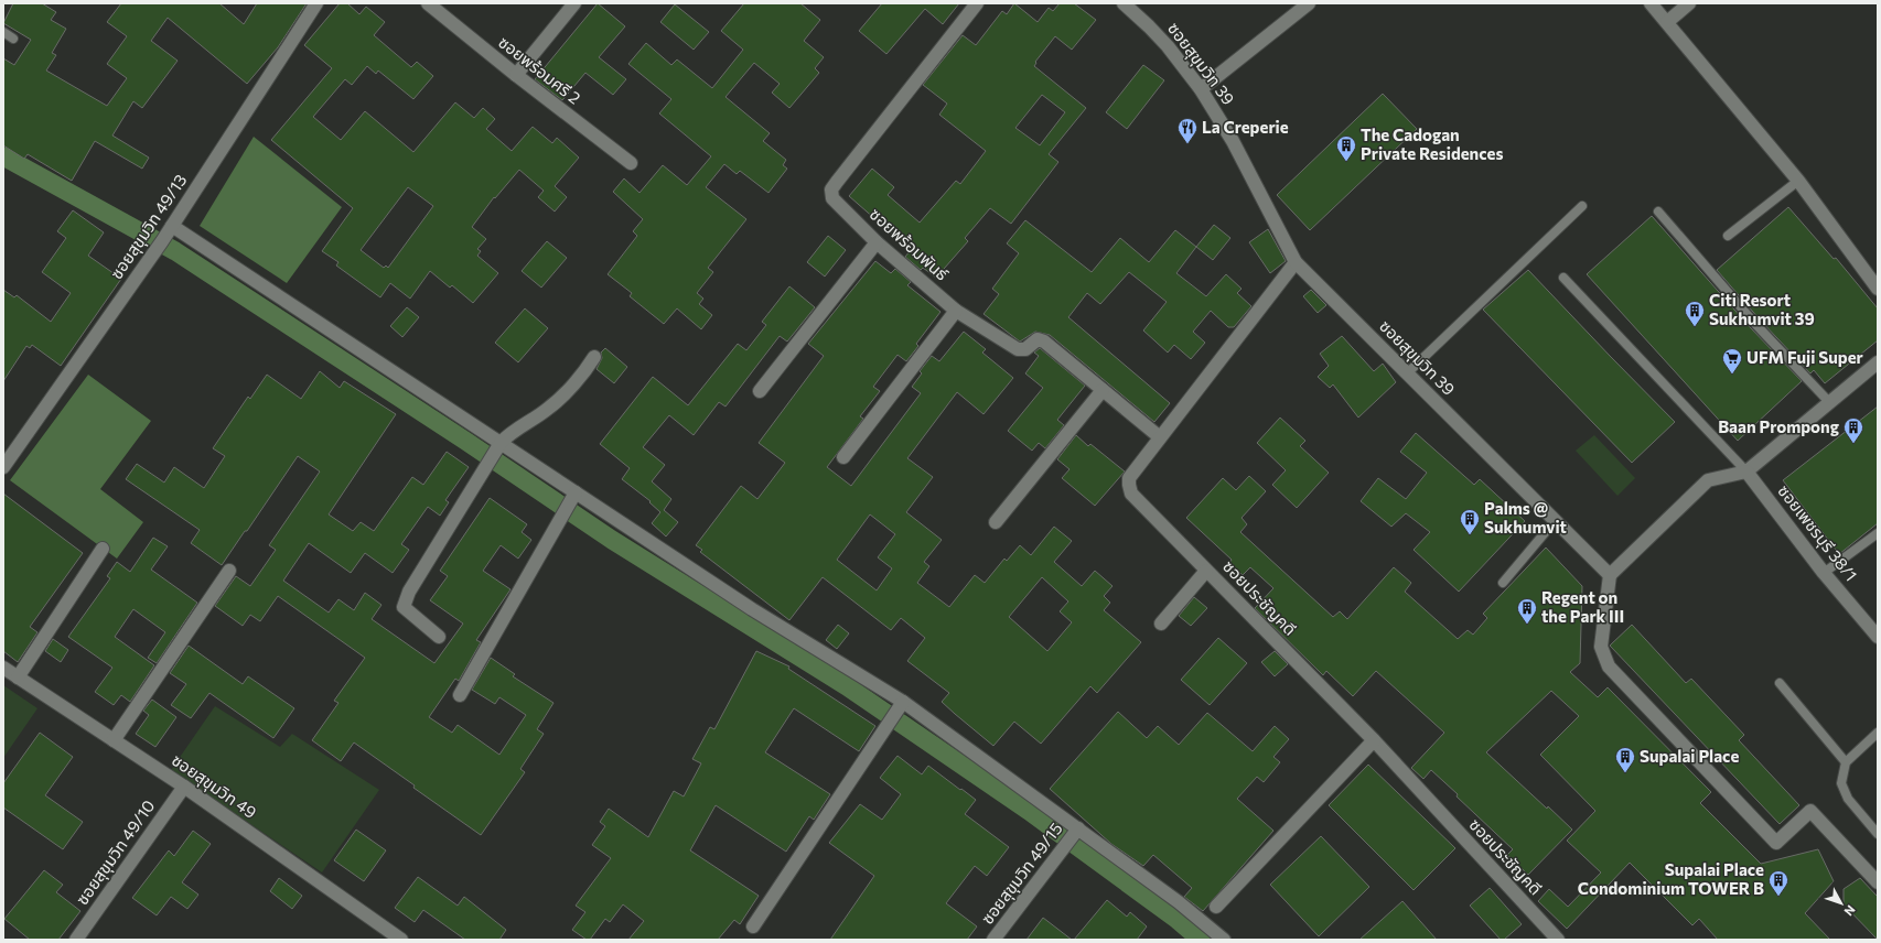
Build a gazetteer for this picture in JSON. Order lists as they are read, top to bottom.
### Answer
{
  "streets": {
    "street": [
      "ซอยสุขุมวิท 39",
      "ซอยพร้อมศรี 2",
      "ซอยสุขุมวิท 49/13",
      "ซอยพร้อมพันธ์",
      "ซอยเพชรบุรี 38/1",
      "ซอยประชัญคดี",
      "ซอยสุขุมวิท 49",
      "ซอยสุขุมวิท 49/10",
      "ซอยสุขุมวิท 49/15"
    ]
  },
  "crossings": [
    ["ซอยสุขุมวิท 39", "ซอยประชัญคดี"],
    ["ซอยพร้อมพันธ์", "ซอยประชัญคดี"],
    ["ซอยสุขุมวิท 49", "ซอยสุขุมวิท 49/10"]
  ],
  "places": {
    "restaurant": ["La Creperie"],
    "building": [
      "The Cadogan Private Residences",
      "Citi Resort Sukhumvit 39",
      "Baan Prompong",
      "Palms @ Sukhumvit",
      "Regent on the Park III",
      "Supalai Place",
      "Supalai Place Condominium TOWER B"
    ],
    "supermarket": ["UFM Fuji Super"]
  },
  "north": "bottom right"
}
